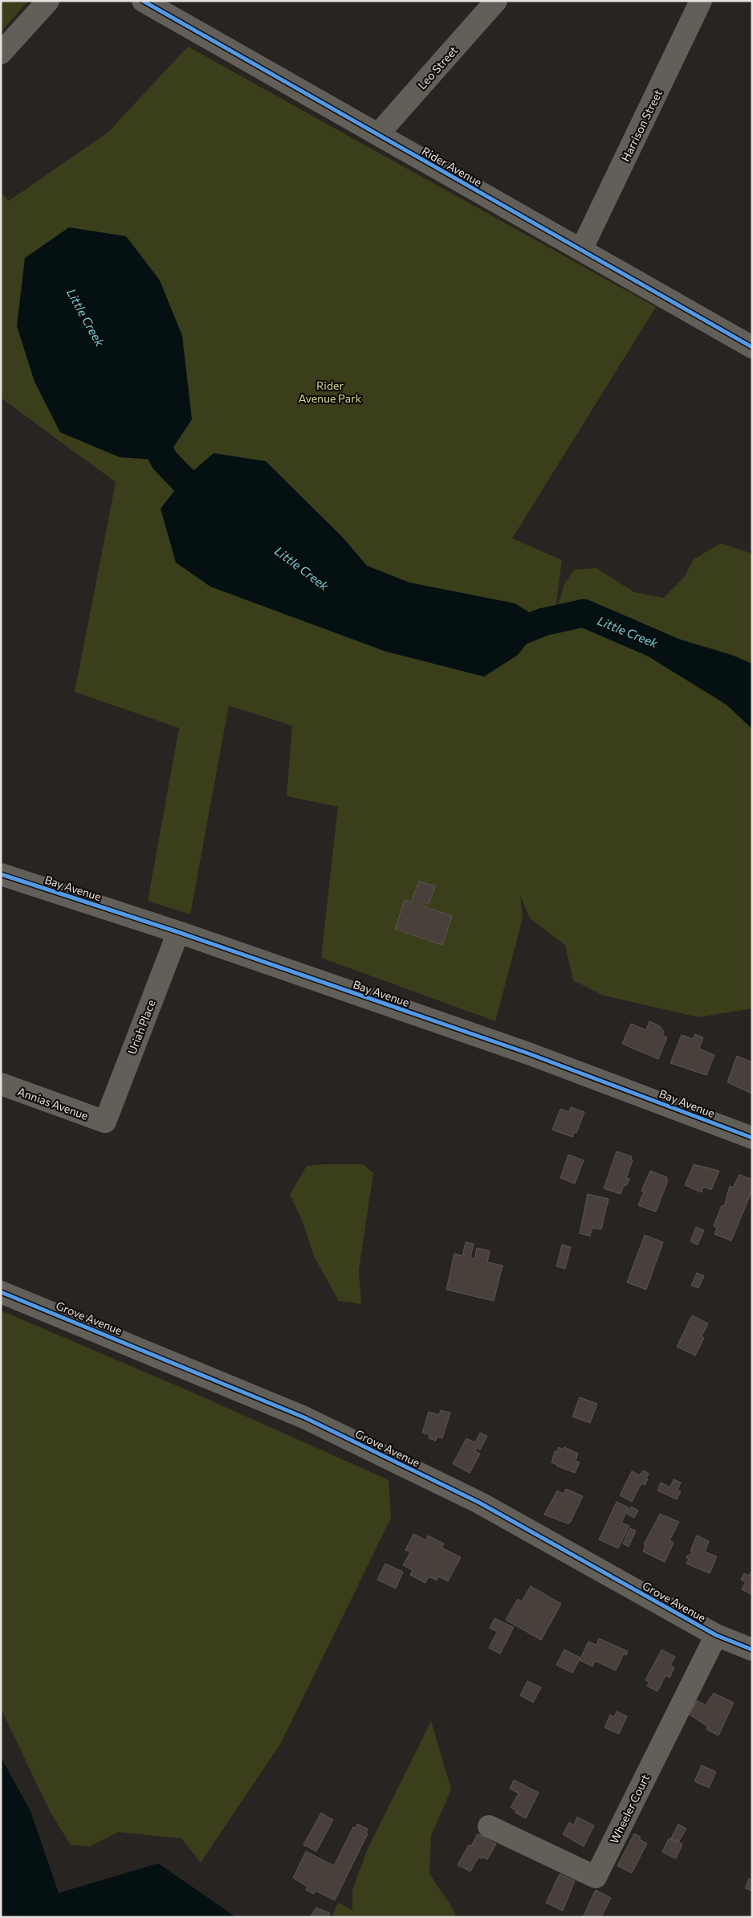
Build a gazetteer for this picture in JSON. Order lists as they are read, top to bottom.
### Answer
{
  "streets": {
    "street": [
      "Leo Street",
      "Harrison Street",
      "Rider Avenue",
      "Bay Avenue",
      "Uriah Place",
      "Annias Avenue",
      "Grove Avenue",
      "Wheeler Court"
    ]
  },
  "crossings": [
    ["Leo Street", "Rider Avenue"],
    ["Harrison Street", "Rider Avenue"],
    ["Bay Avenue", "Uriah Place"],
    ["Uriah Place", "Annias Avenue"],
    ["Grove Avenue", "Wheeler Court"]
  ],
  "water": ["Little Creek"],
  "parks": ["Rider Avenue Park"]
}
